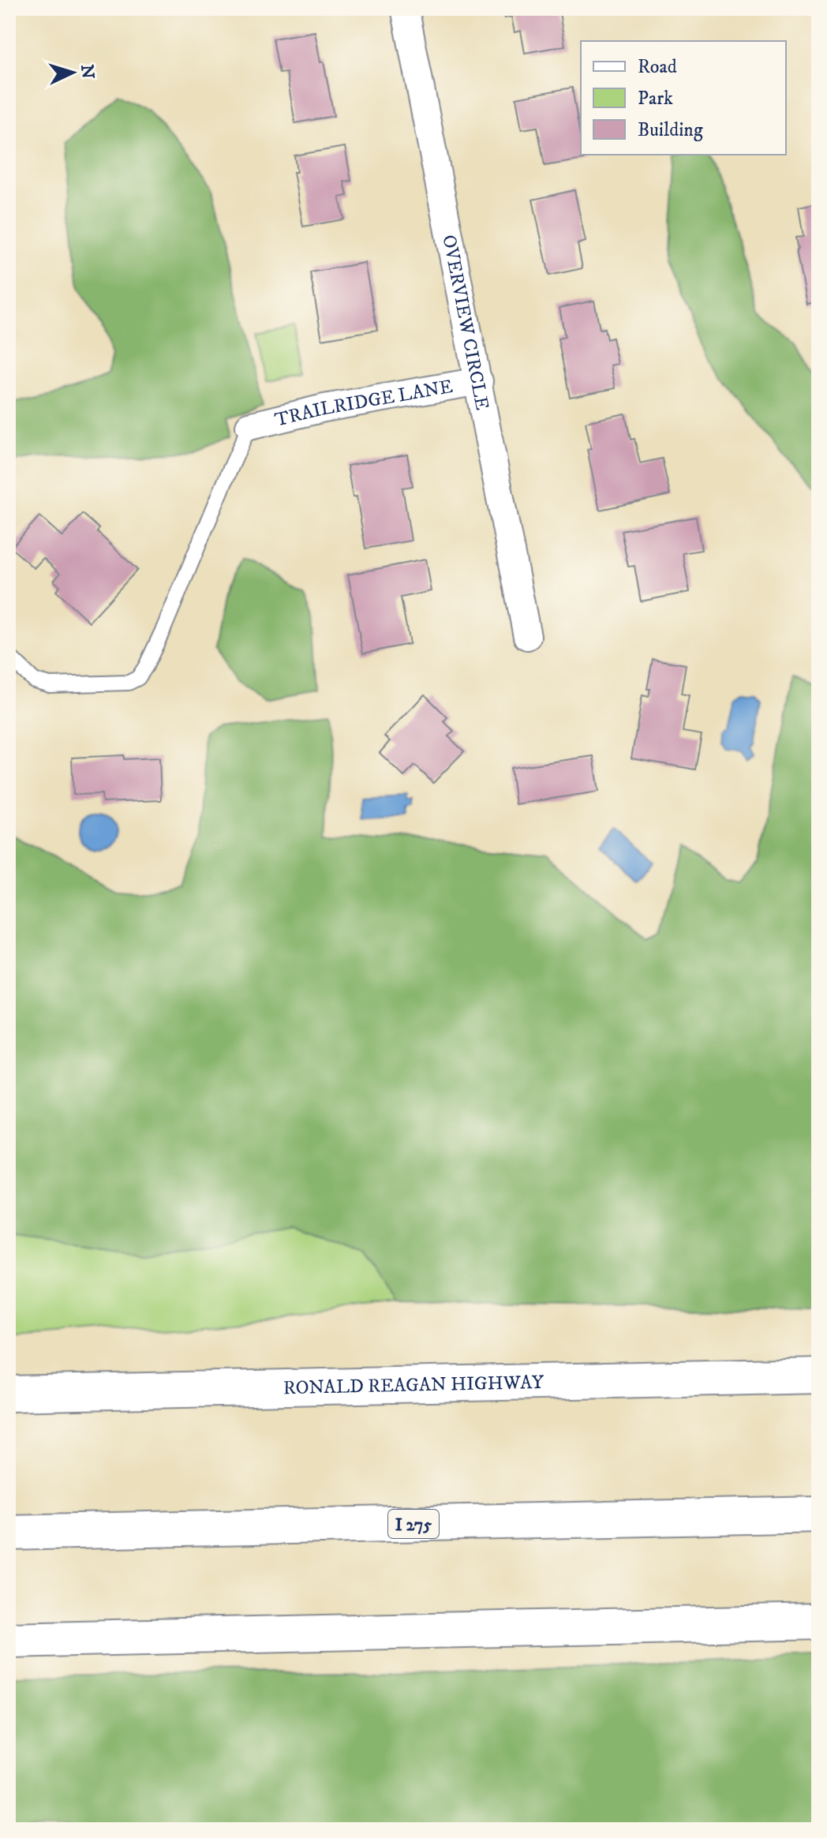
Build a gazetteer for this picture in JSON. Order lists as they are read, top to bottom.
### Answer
{
  "streets": {
    "highway": ["RONALD REAGAN HIGHWAY", "I 275"],
    "street": ["OVERVIEW CIRCLE", "TRAILRIDGE LANE"]
  },
  "crossings": [
    ["OVERVIEW CIRCLE", "TRAILRIDGE LANE"]
  ],
  "legend": ["Road", "Park", "Building"],
  "north": "right"
}
